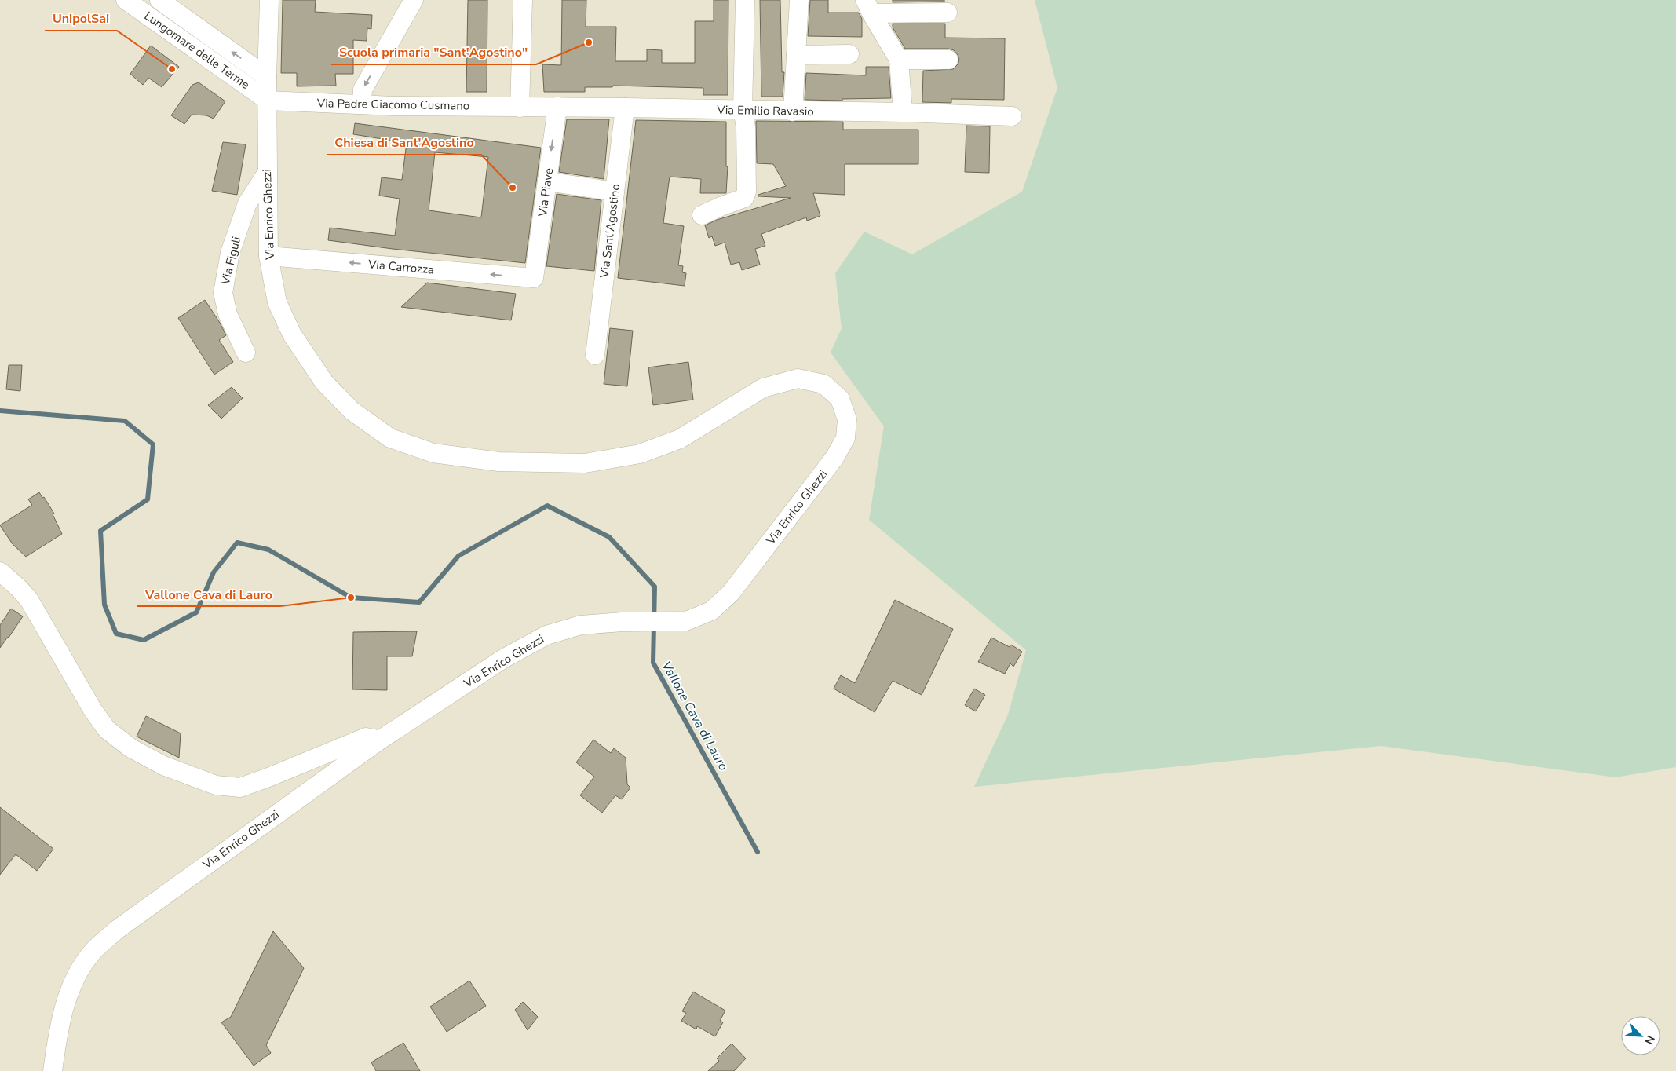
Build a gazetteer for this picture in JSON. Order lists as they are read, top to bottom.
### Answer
{
  "streets": {
    "street": [
      "Lungomare delle Terme",
      "Via Padre Giacomo Cusmano",
      "Via Emilio Ravasio",
      "Via Piave",
      "Via Enrico Ghezzi",
      "Via Sant'Agostino",
      "Via Figuli",
      "Via Carrozza"
    ]
  },
  "crossings": [
    ["Lungomare delle Terme", "Via Padre Giacomo Cusmano"],
    ["Lungomare delle Terme", "Via Enrico Ghezzi"],
    ["Via Padre Giacomo Cusmano", "Via Emilio Ravasio"],
    ["Via Padre Giacomo Cusmano", "Via Enrico Ghezzi"],
    ["Via Emilio Ravasio", "Via Piave"],
    ["Via Emilio Ravasio", "Via Sant'Agostino"],
    ["Via Piave", "Via Carrozza"],
    ["Via Enrico Ghezzi", "Via Figuli"],
    ["Via Enrico Ghezzi", "Via Carrozza"]
  ],
  "one_way": ["Via Piave", "Via Carrozza"],
  "water": ["Vallone Cava di Lauro"],
  "places": [
    "Scuola primaria \"Sant'Agostino\"",
    "UnipolSai",
    "Chiesa di Sant'Agostino",
    "Vallone Cava di Lauro"
  ],
  "north": "bottom right"
}
